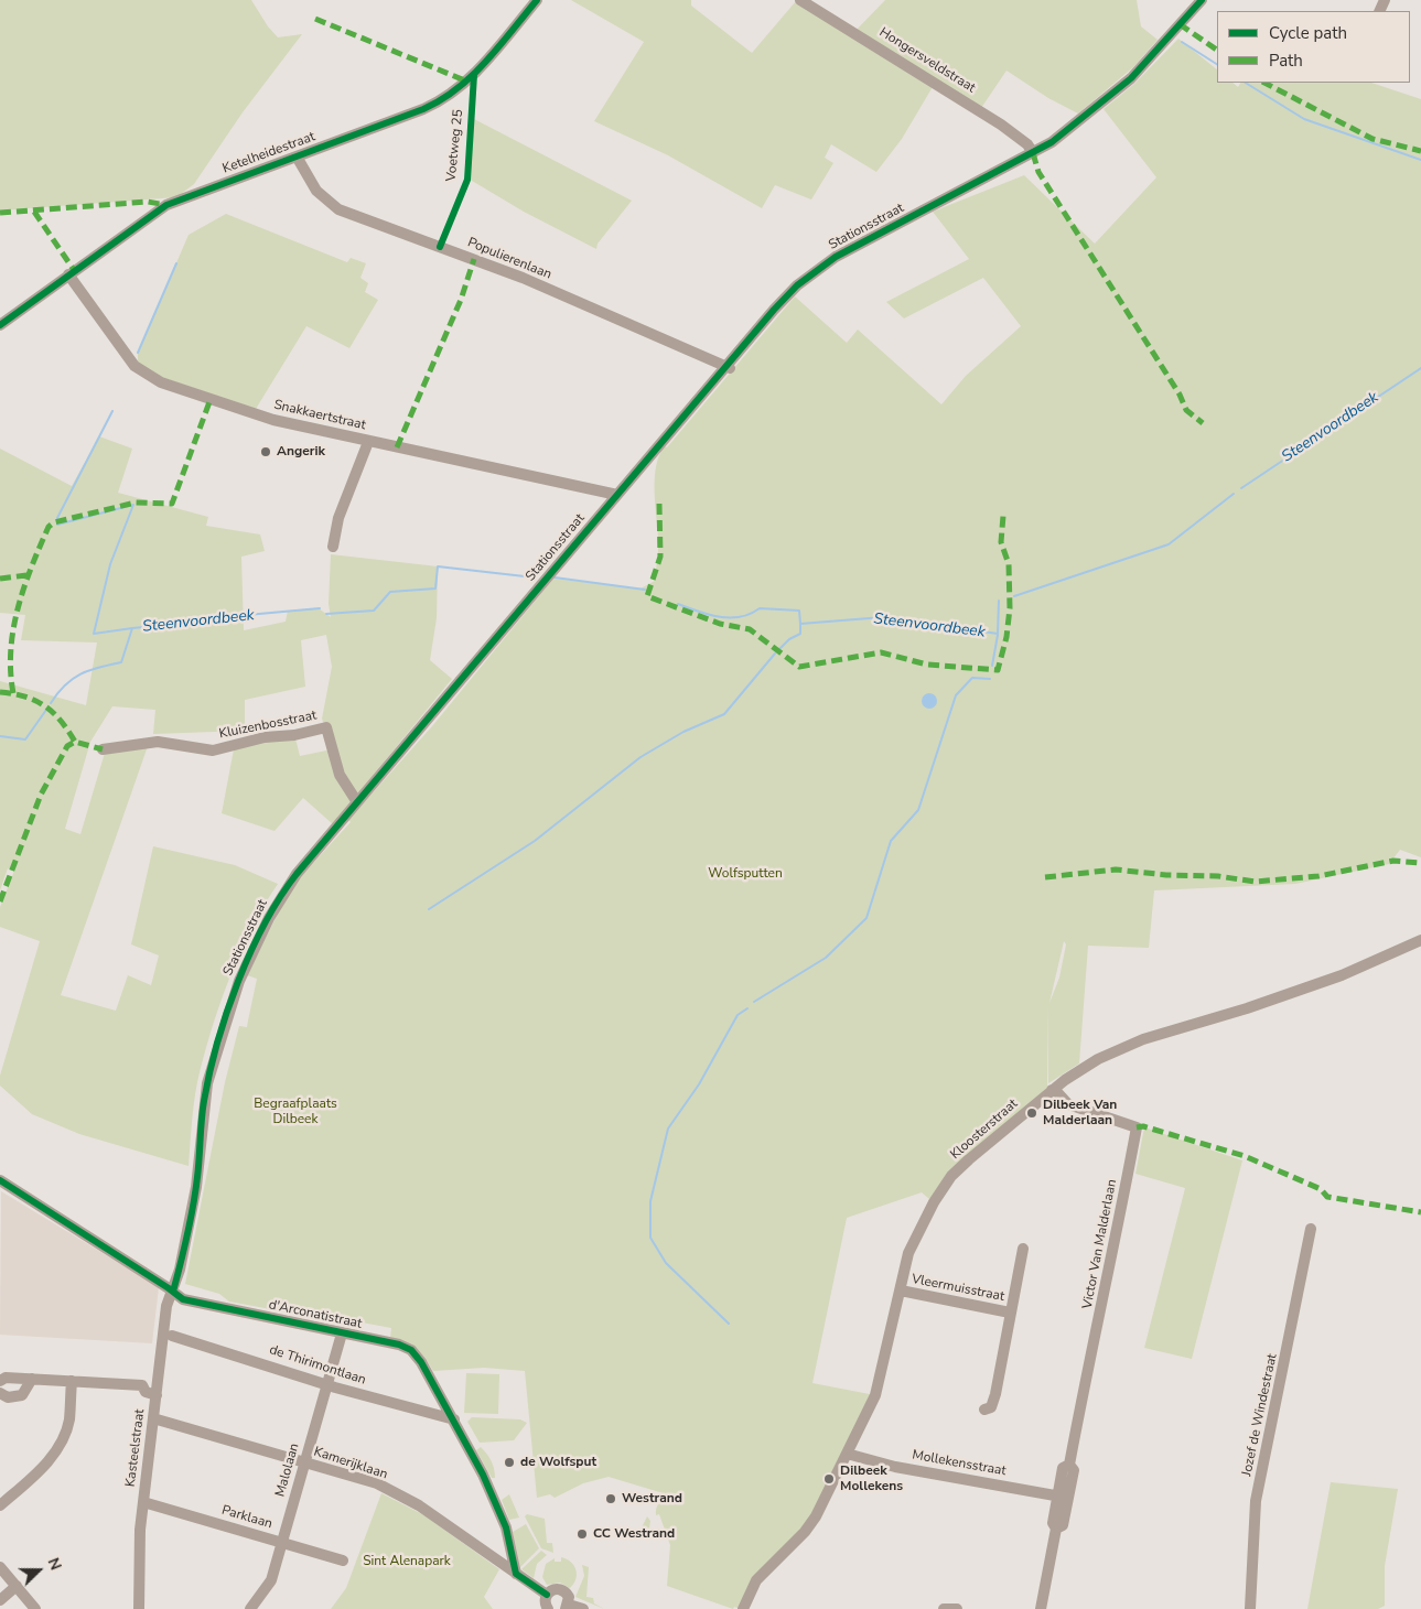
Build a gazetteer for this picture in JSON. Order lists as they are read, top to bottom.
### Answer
{
  "streets": {
    "street": [
      "Hongersveldstraat",
      "Ketelheidestraat",
      "Stationsstraat",
      "Populierenlaan",
      "Snakkaertstraat",
      "Kluizenbosstraat",
      "Kloosterstraat",
      "Victor Van Malderlaan",
      "Vleermuisstraat",
      "d'Arconatistraat",
      "de Thirimontlaan",
      "Jozef de Windestraat",
      "Kasteelstraat",
      "Kamerijklaan",
      "Mollekensstraat",
      "Malolaan",
      "Parklaan"
    ],
    "cycle path": ["Voetweg 25"]
  },
  "crossings": [
    ["Hongersveldstraat", "Stationsstraat"],
    ["Ketelheidestraat", "Populierenlaan"],
    ["Ketelheidestraat", "Snakkaertstraat"],
    ["Stationsstraat", "Populierenlaan"],
    ["Stationsstraat", "Snakkaertstraat"],
    ["Stationsstraat", "Kluizenbosstraat"],
    ["Stationsstraat", "d'Arconatistraat"],
    ["Stationsstraat", "Kasteelstraat"],
    ["Kloosterstraat", "Victor Van Malderlaan"],
    ["Kloosterstraat", "Vleermuisstraat"],
    ["Kloosterstraat", "Mollekensstraat"],
    ["Victor Van Malderlaan", "Mollekensstraat"],
    ["d'Arconatistraat", "de Thirimontlaan"],
    ["d'Arconatistraat", "Kasteelstraat"],
    ["d'Arconatistraat", "Kamerijklaan"],
    ["d'Arconatistraat", "Malolaan"],
    ["de Thirimontlaan", "Malolaan"],
    ["Kasteelstraat", "Kamerijklaan"],
    ["Kasteelstraat", "Parklaan"],
    ["Kamerijklaan", "Malolaan"],
    ["Malolaan", "Parklaan"]
  ],
  "water": ["Steenvoordbeek"],
  "parks": ["Wolfsputten", "Begraafplaats Dilbeek", "Sint Alenapark"],
  "places": [
    "Angerik",
    "Dilbeek Van Malderlaan",
    "de Wolfsput",
    "Dilbeek Mollekens",
    "Westrand",
    "CC Westrand"
  ],
  "legend": ["Cycle path", "Path"],
  "north": "right"
}
